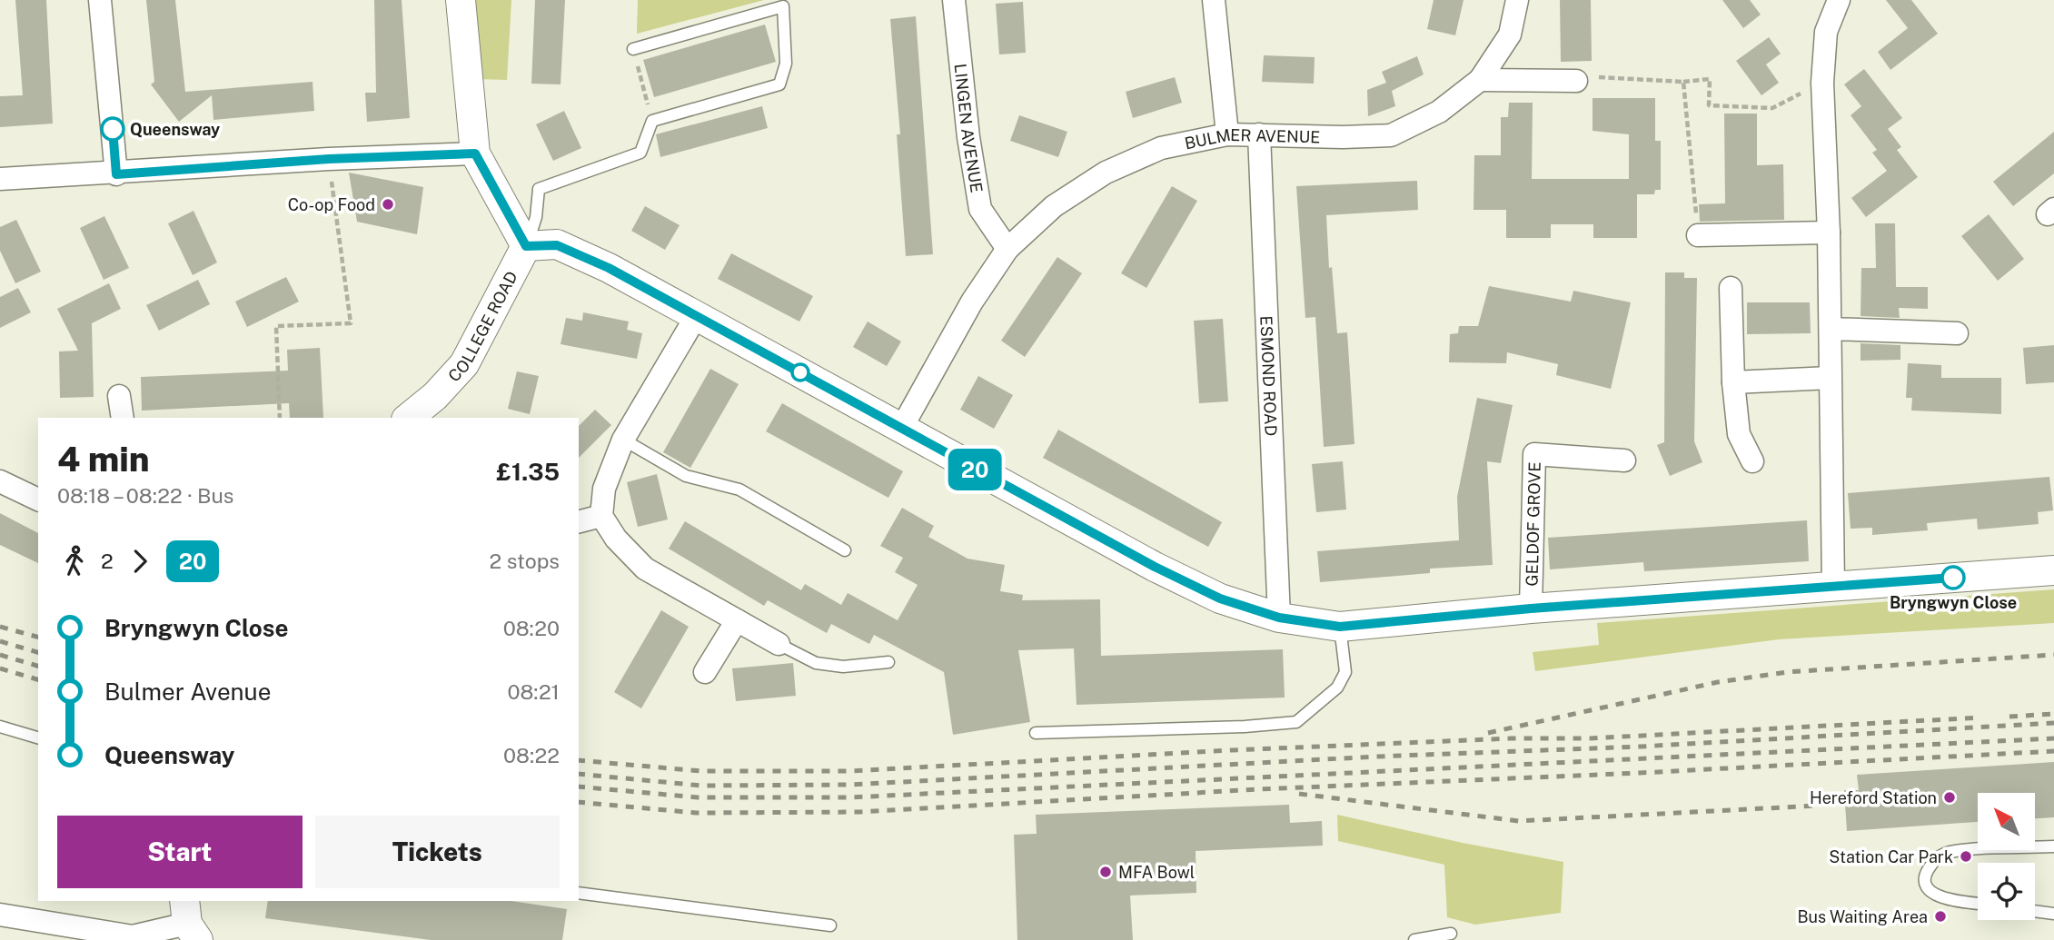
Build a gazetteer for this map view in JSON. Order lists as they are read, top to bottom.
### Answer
{
  "streets": {
    "street": [
      "LINGEN AVENUE",
      "BULMER AVENUE",
      "COLLEGE ROAD",
      "ESMOND ROAD",
      "GELDOF GROVE"
    ]
  },
  "crossings": [
    ["LINGEN AVENUE", "BULMER AVENUE"],
    ["BULMER AVENUE", "ESMOND ROAD"]
  ],
  "places": [
    "Queensway",
    "Co-op Food",
    "Bryngwyn Close",
    "Hereford Station",
    "Station Car Park",
    "MFA Bowl",
    "Bus Waiting Area"
  ],
  "lines": ["bus line 20"],
  "north": "top left",
  "page": {
    "on_map": "20",
    "heading": ["4 min", "08:18 – 08:22 · Bus", "£1.35"],
    "legs": ["2", "20", "2 stops"],
    "list": [
      {
        "name": "Bryngwyn Close",
        "value": "08:20"
      },
      {
        "name": "Bulmer Avenue",
        "value": "08:21"
      },
      {
        "name": "Queensway",
        "value": "08:22"
      }
    ],
    "buttons": ["Start", "Tickets"]
  }
}
